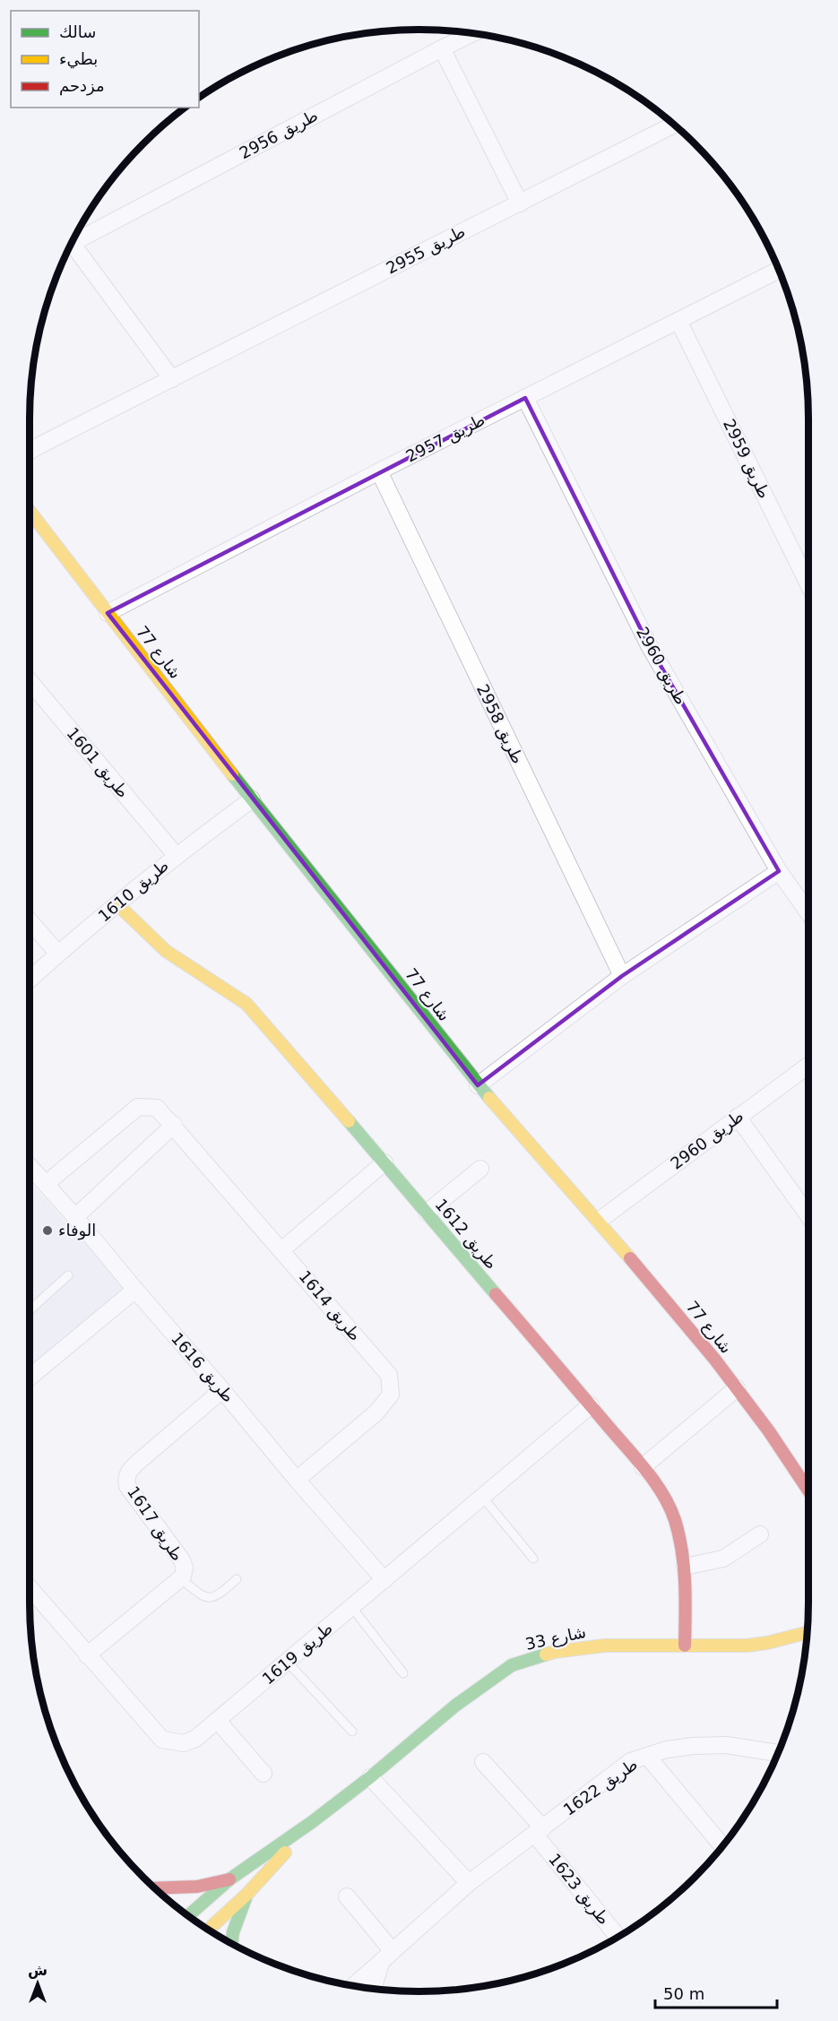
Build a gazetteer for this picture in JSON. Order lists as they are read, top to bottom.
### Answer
{
  "streets": {
    "street": [
      "طريق 2956",
      "طريق 2955",
      "طريق 2957",
      "طريق 2959",
      "شارع 77",
      "طريق 2960",
      "طريق 2958",
      "طريق 1601",
      "طريق 1610",
      "طريق 1612",
      "طريق 1614",
      "طريق 1616",
      "طريق 1617",
      "شارع 33",
      "طريق 1619",
      "طريق 1622",
      "طريق 1623"
    ]
  },
  "crossings": [
    ["طريق 2957", "طريق 2959"],
    ["طريق 2957", "شارع 77"],
    ["طريق 2957", "طريق 2960"],
    ["طريق 2957", "طريق 2958"],
    ["شارع 77", "طريق 2960"],
    ["شارع 77", "طريق 1610"],
    ["طريق 1601", "طريق 1610"],
    ["طريق 1610", "طريق 1612"],
    ["طريق 1612", "شارع 33"],
    ["طريق 1612", "طريق 1619"],
    ["طريق 1614", "طريق 1616"],
    ["طريق 1616", "طريق 1617"],
    ["طريق 1616", "طريق 1619"],
    ["طريق 1617", "طريق 1619"],
    ["طريق 1622", "طريق 1623"]
  ],
  "places": ["الوفاء"],
  "legend": ["سالك", "بطيء", "مزدحم"],
  "scale_bar": "50 m",
  "north": "top"
}
